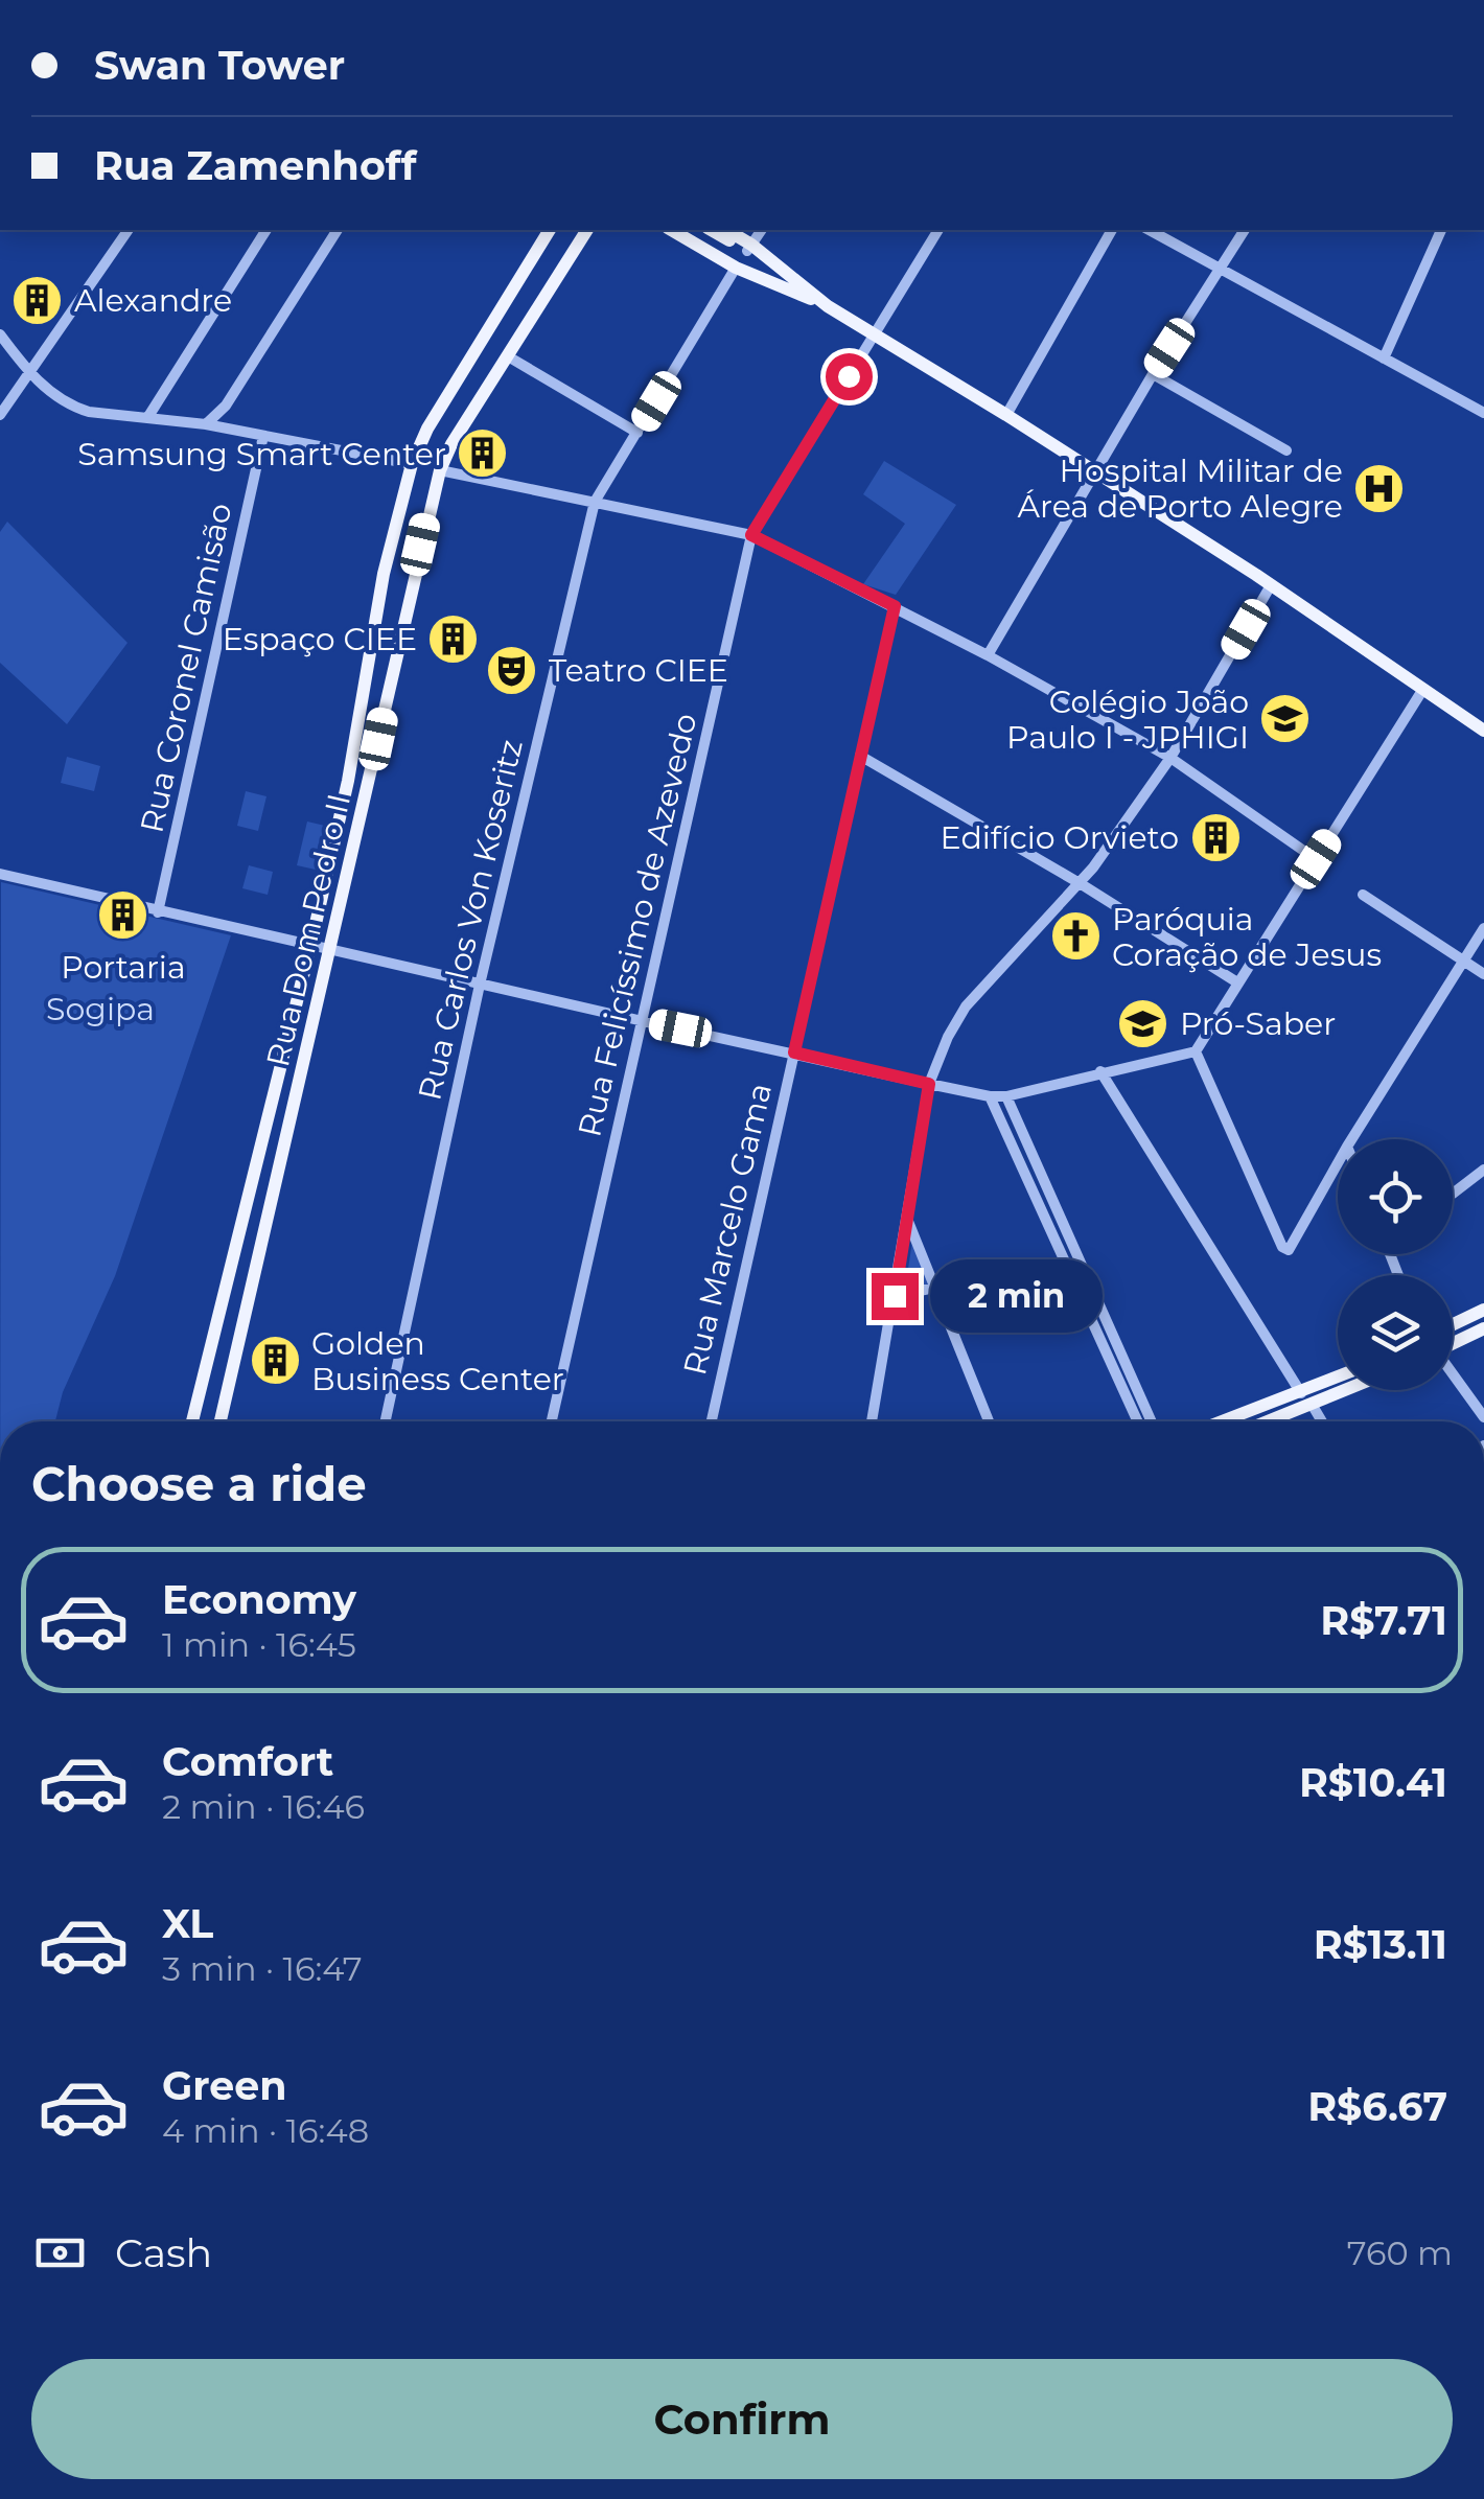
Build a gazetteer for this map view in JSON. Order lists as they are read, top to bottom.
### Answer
{
  "streets": {
    "main road": ["Rua Dom Pedro II"],
    "street": [
      "Rua Coronel Camisão",
      "Rua Carlos Von Koseritz",
      "Rua Felicíssimo de Azevedo",
      "Rua Marcelo Gama"
    ]
  },
  "parks": ["Sogipa"],
  "places": {
    "building": [
      "Alexandre",
      "Samsung Smart Center",
      "Espaço CIEE",
      "Edifício Orvieto",
      "Portaria",
      "Golden Business Center"
    ],
    "hospital": ["Hospital Militar de Área de Porto Alegre"],
    "theatre": ["Teatro CIEE"],
    "school or university": ["Colégio João Paulo I - JPHIGI", "Pró-Saber"],
    "church": ["Paróquia Coração de Jesus"]
  },
  "page": {
    "banner": ["Swan Tower", "Rua Zamenhoff"],
    "bubble": "2 min",
    "heading": "Choose a ride",
    "list": [
      {
        "name": "Economy",
        "note": "1 min · 16:45",
        "value": "R$7.71"
      },
      {
        "name": "Comfort",
        "note": "2 min · 16:46",
        "value": "R$10.41"
      },
      {
        "name": "XL",
        "note": "3 min · 16:47",
        "value": "R$13.11"
      },
      {
        "name": "Green",
        "note": "4 min · 16:48",
        "value": "R$6.67"
      }
    ],
    "pay": ["Cash", "760 m"],
    "buttons": "Confirm"
  }
}
